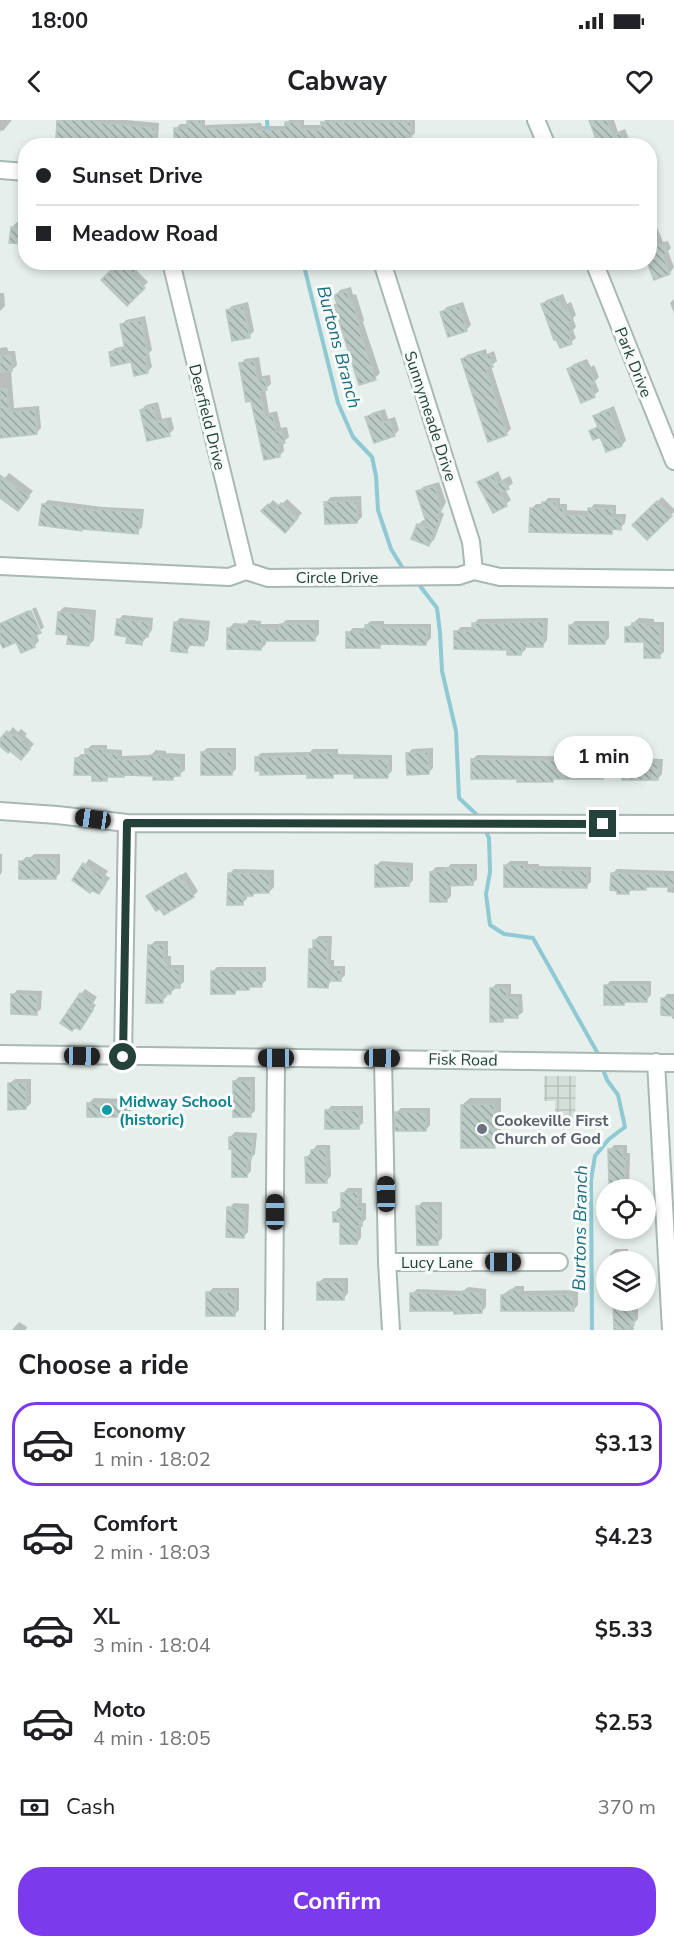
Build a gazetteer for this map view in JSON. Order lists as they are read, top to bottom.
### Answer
{
  "streets": {
    "street": [
      "Park Drive",
      "Sunnymeade Drive",
      "Deerfield Drive",
      "Circle Drive",
      "Fisk Road",
      "Lucy Lane"
    ]
  },
  "crossings": [
    ["Sunnymeade Drive", "Circle Drive"],
    ["Deerfield Drive", "Circle Drive"]
  ],
  "water": ["Burtons Branch"],
  "places": ["Midway School (historic)", "Cookeville First Church of God"],
  "page": {
    "status": "18:00",
    "header": "Cabway",
    "banner": ["Sunset Drive", "Meadow Road"],
    "bubble": "1 min",
    "heading": "Choose a ride",
    "list": [
      {
        "name": "Economy",
        "note": "1 min · 18:02",
        "value": "$3.13"
      },
      {
        "name": "Comfort",
        "note": "2 min · 18:03",
        "value": "$4.23"
      },
      {
        "name": "XL",
        "note": "3 min · 18:04",
        "value": "$5.33"
      },
      {
        "name": "Moto",
        "note": "4 min · 18:05",
        "value": "$2.53"
      }
    ],
    "pay": ["Cash", "370 m"],
    "buttons": "Confirm"
  }
}
